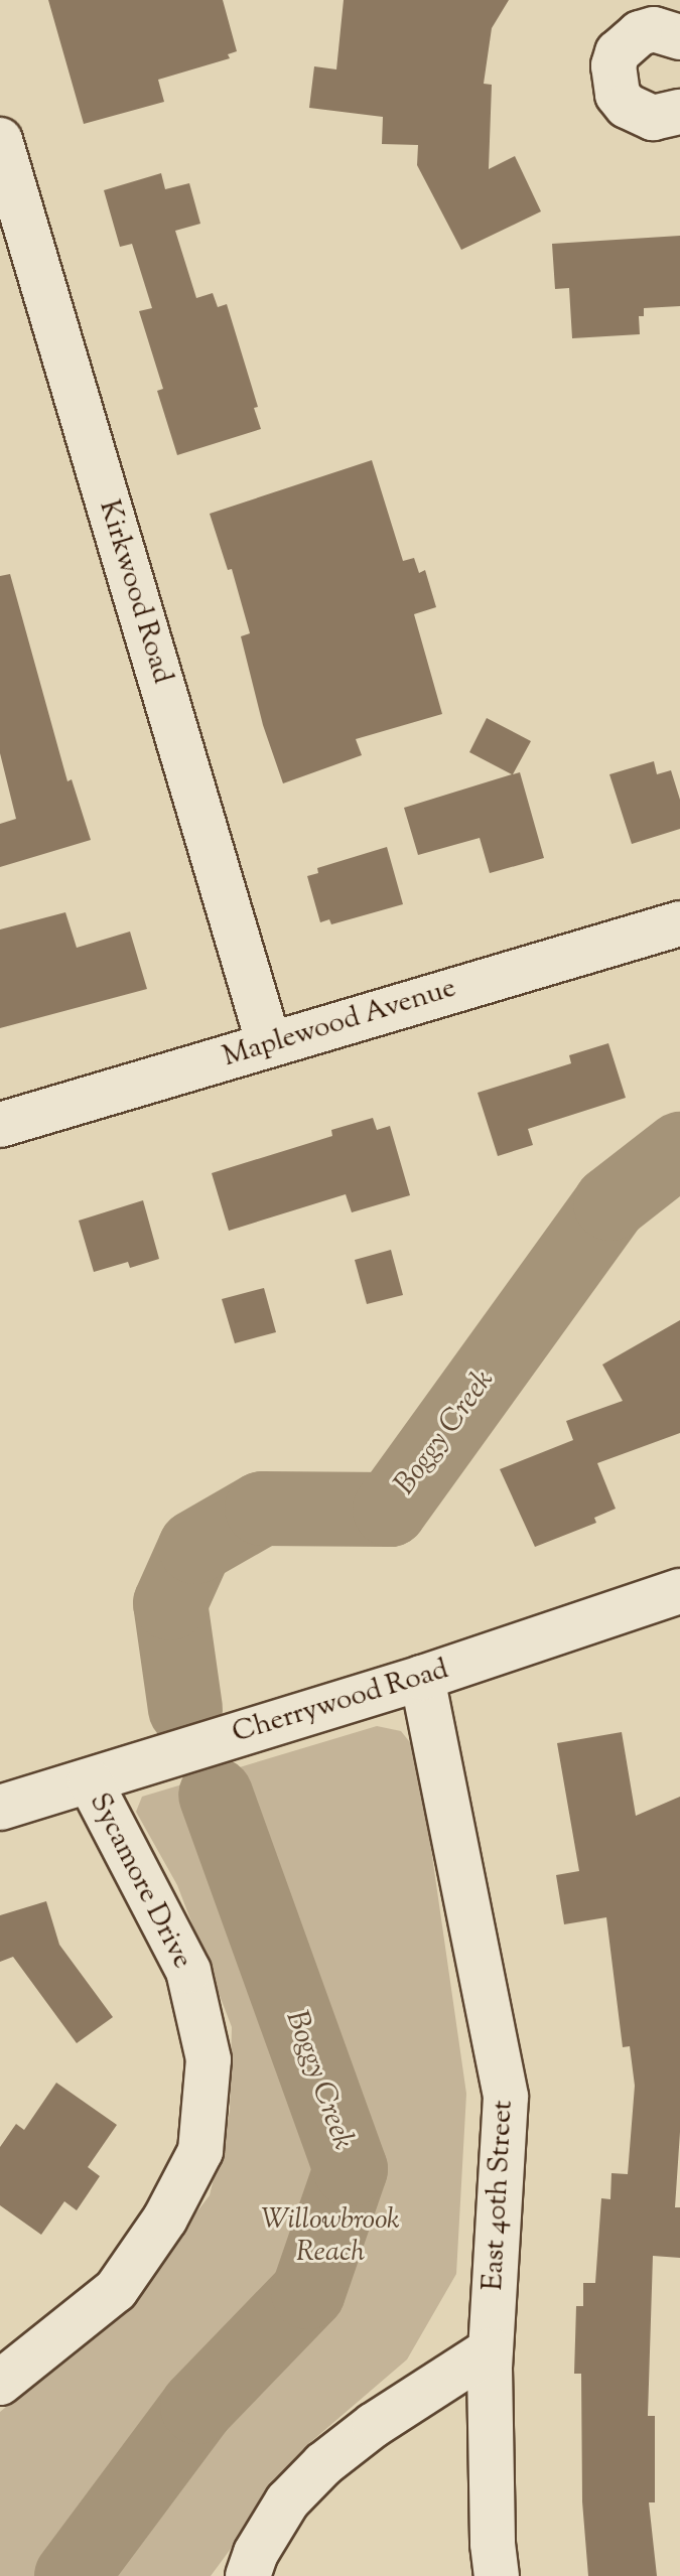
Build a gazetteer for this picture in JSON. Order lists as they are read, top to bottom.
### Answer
{
  "streets": {
    "street": [
      "Kirkwood Road",
      "Maplewood Avenue",
      "Cherrywood Road",
      "Sycamore Drive",
      "East 40th Street"
    ]
  },
  "crossings": [
    ["Kirkwood Road", "Maplewood Avenue"],
    ["Cherrywood Road", "Sycamore Drive"],
    ["Cherrywood Road", "East 40th Street"]
  ],
  "water": ["Boggy Creek"],
  "parks": ["Willowbrook Reach"]
}
